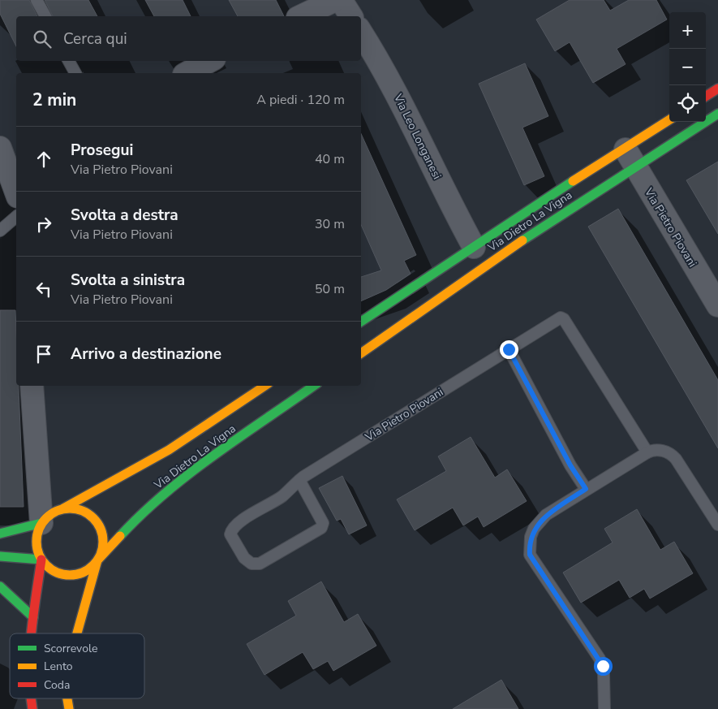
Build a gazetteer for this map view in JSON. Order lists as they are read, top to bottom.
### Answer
{
  "streets": {
    "street": ["Via Leo Longanesi", "Via Dietro La Vigna", "Via Pietro Piovani"]
  },
  "crossings": [
    ["Via Leo Longanesi", "Via Dietro La Vigna"],
    ["Via Dietro La Vigna", "Via Pietro Piovani"]
  ],
  "legend": ["Scorrevole", "Lento", "Coda"],
  "page": {
    "map_buttons": ["+", "−"],
    "search": "Cerca qui",
    "heading": ["2 min", "A piedi · 120 m"],
    "list": [
      ["Prosegui", "Via Pietro Piovani", "40 m"],
      ["Svolta a destra", "Via Pietro Piovani", "30 m"],
      ["Svolta a sinistra", "Via Pietro Piovani", "50 m"],
      "Arrivo a destinazione"
    ]
  }
}
